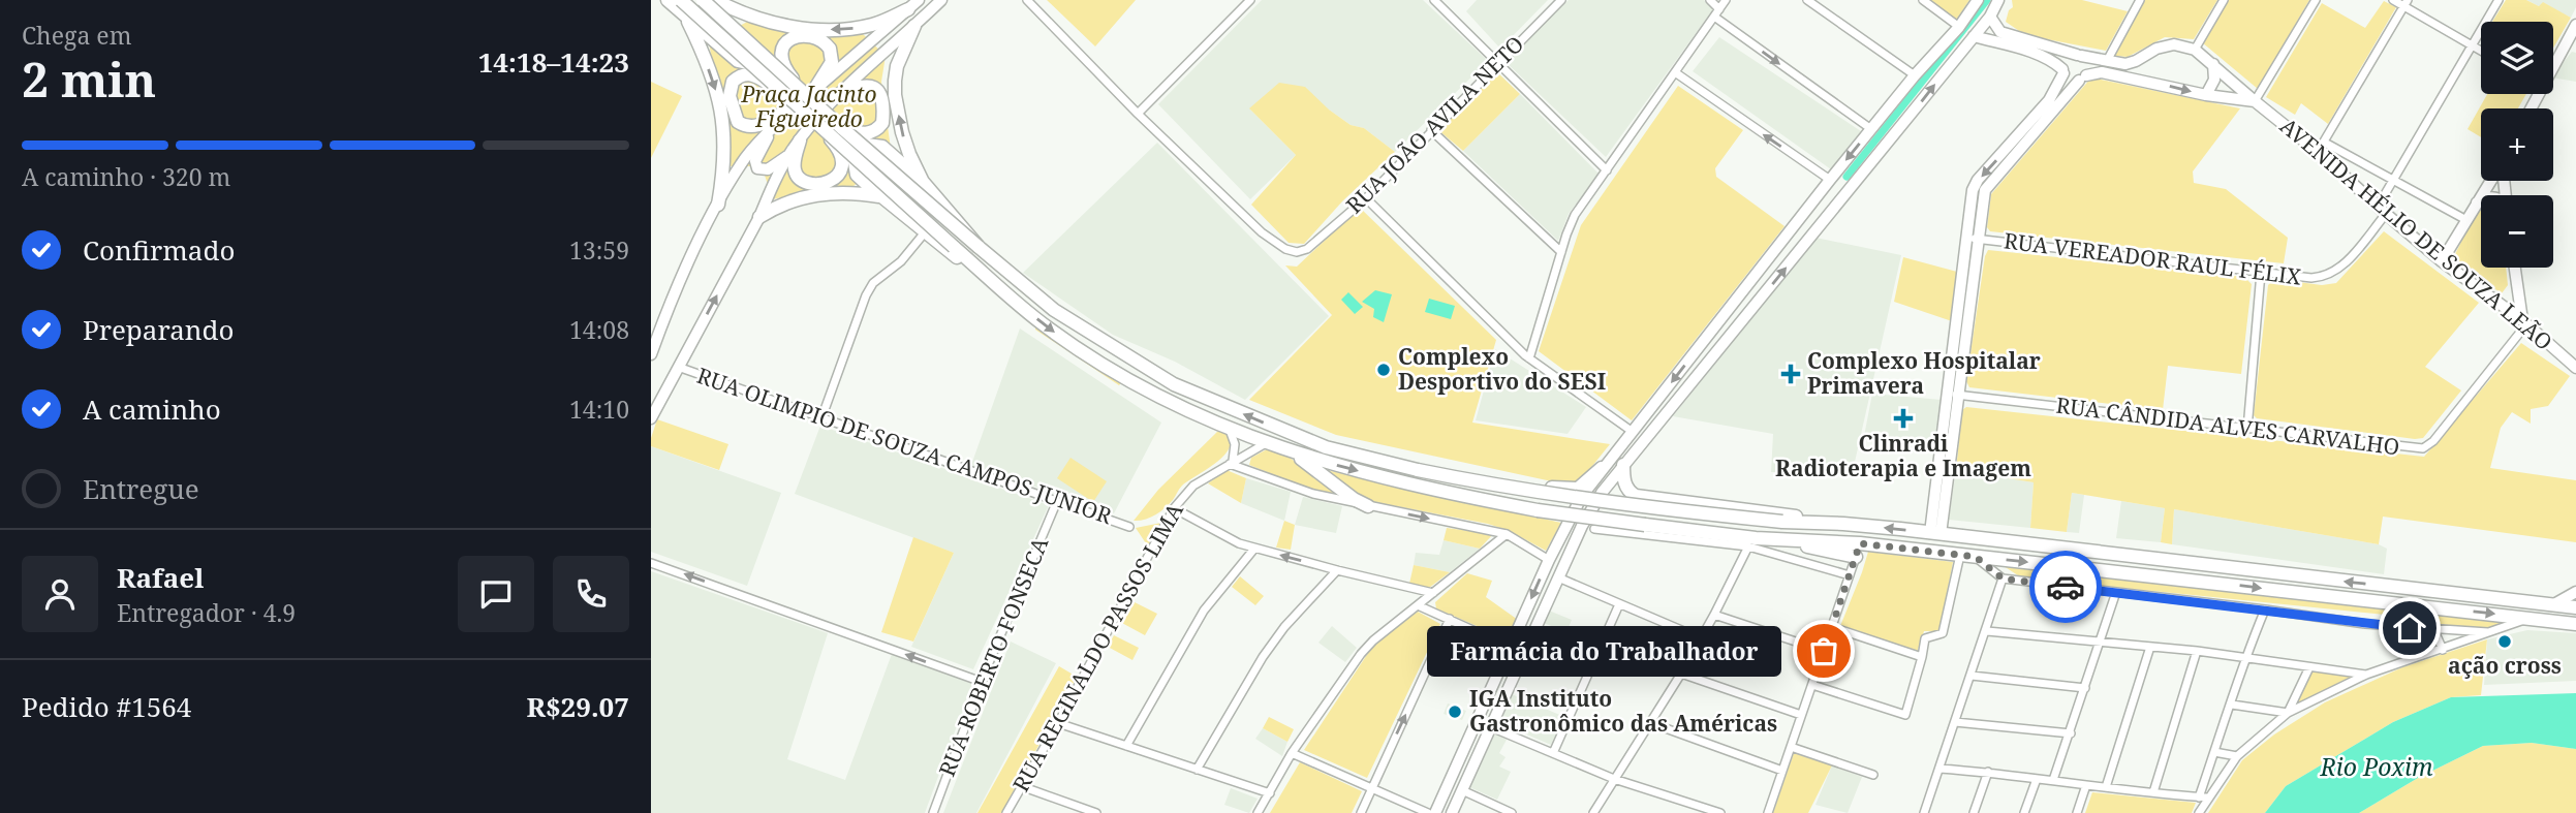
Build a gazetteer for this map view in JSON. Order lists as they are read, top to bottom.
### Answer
{
  "streets": {
    "main road": ["AVENIDA HÉLIO DE SOUZA LEÃO"],
    "street": [
      "RUA JOÃO AVILA NETO",
      "RUA VEREADOR RAUL FÉLIX",
      "RUA CÂNDIDA ALVES CARVALHO",
      "RUA OLIMPIO DE SOUZA CAMPOS JUNIOR",
      "RUA REGINALDO PASSOS LIMA",
      "RUA ROBERTO FONSECA"
    ]
  },
  "crossings": [
    ["AVENIDA HÉLIO DE SOUZA LEÃO", "RUA VEREADOR RAUL FÉLIX"],
    ["AVENIDA HÉLIO DE SOUZA LEÃO", "RUA CÂNDIDA ALVES CARVALHO"],
    ["RUA OLIMPIO DE SOUZA CAMPOS JUNIOR", "RUA ROBERTO FONSECA"]
  ],
  "water": ["Rio Poxim"],
  "parks": ["Praça Jacinto Figueiredo"],
  "places": {
    "other": [
      "Complexo Desportivo do SESI",
      "ação cross",
      "Farmácia do Trabalhador",
      "IGA Instituto Gastronômico das Américas"
    ],
    "health": ["Complexo Hospitalar Primavera", "Clinradi Radioterapia e Imagem"]
  },
  "page": {
    "heading": ["2 min", "Chega em", "14:18–14:23"],
    "panel": [
      "Rafael",
      "Entregador · 4.9",
      "Pedido #1564",
      "R$29.07"
    ],
    "map_buttons": ["+", "−"],
    "bar": "A caminho · 320 m",
    "list": [
      ["Confirmado", "13:59"],
      ["Preparando", "14:08"],
      ["A caminho", "14:10"],
      "Entregue"
    ],
    "bubble": "Farmácia do Trabalhador"
  }
}
